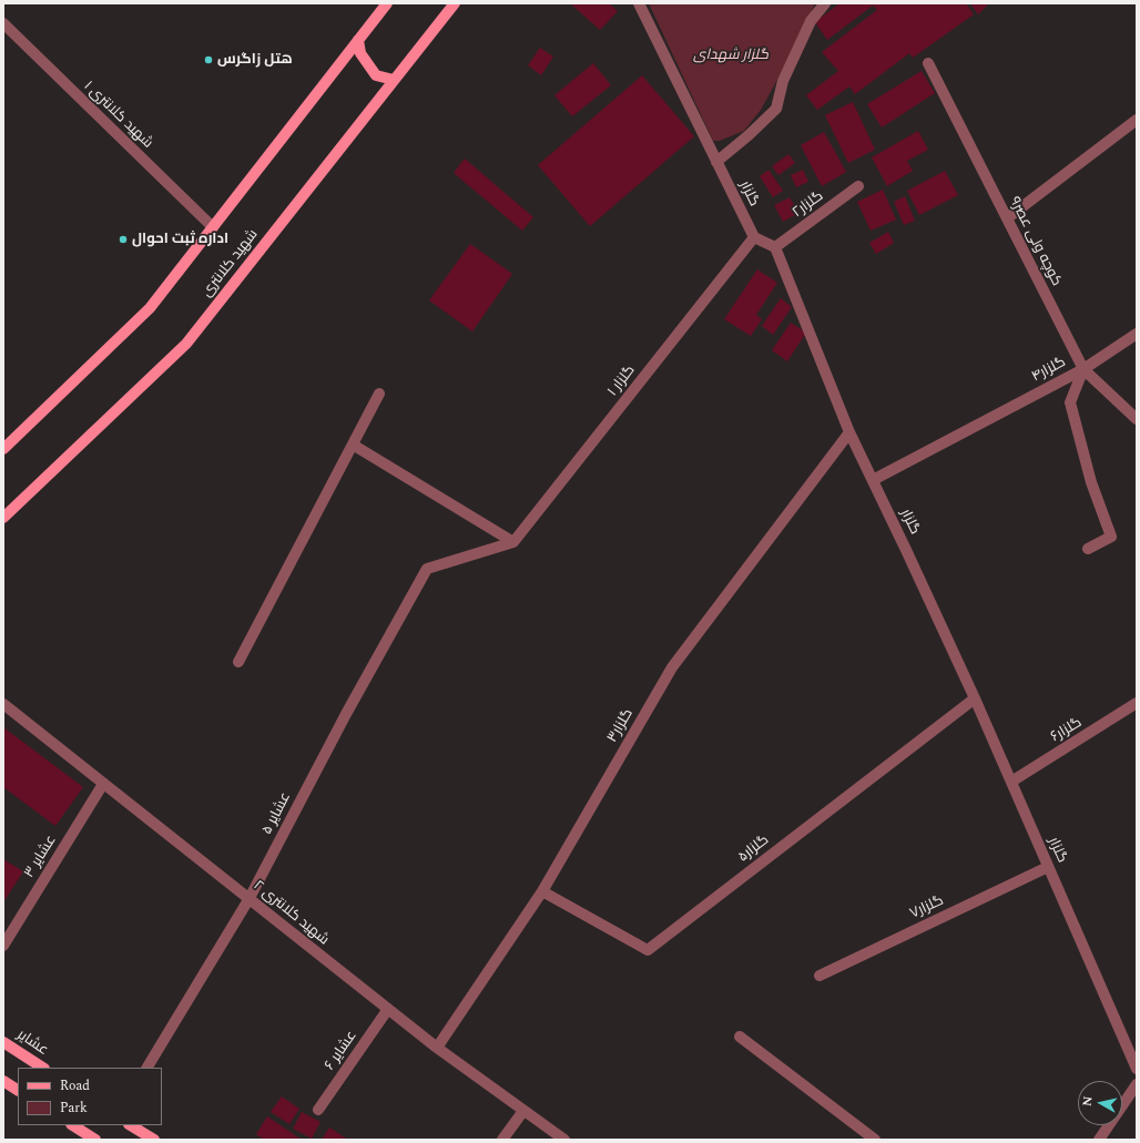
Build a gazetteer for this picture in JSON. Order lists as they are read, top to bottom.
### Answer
{
  "streets": {
    "main road": ["شهید کلانتری", "عشایر"],
    "street": [
      "شهید کلانتری ۱",
      "گلزار",
      "گلزار۲",
      "کوچه ولی عصر۹",
      "گلزار۴",
      "گلزار ۱",
      "گلزار۳",
      "گلزار۶",
      "عشایر ۵",
      "گلزار۵",
      "عشایر ۳",
      "گلزار۷",
      "شهید کلانتری ۲",
      "عشایر ۶"
    ]
  },
  "crossings": [
    ["گلزار", "گلزار۲"],
    ["گلزار", "گلزار۴"],
    ["گلزار", "گلزار ۱"],
    ["گلزار", "گلزار۳"],
    ["گلزار", "گلزار۶"],
    ["گلزار", "گلزار۵"],
    ["گلزار", "گلزار۷"],
    ["کوچه ولی عصر۹", "گلزار۴"],
    ["گلزار ۱", "عشایر ۵"],
    ["گلزار۳", "گلزار۵"],
    ["گلزار۳", "شهید کلانتری ۲"],
    ["عشایر ۵", "شهید کلانتری ۲"],
    ["عشایر ۳", "شهید کلانتری ۲"],
    ["شهید کلانتری ۲", "عشایر ۶"]
  ],
  "parks": ["گلزار شهدای"],
  "places": ["هتل زاگرس", "اداره ثبت احوال"],
  "legend": ["Road", "Park"],
  "north": "left"
}
